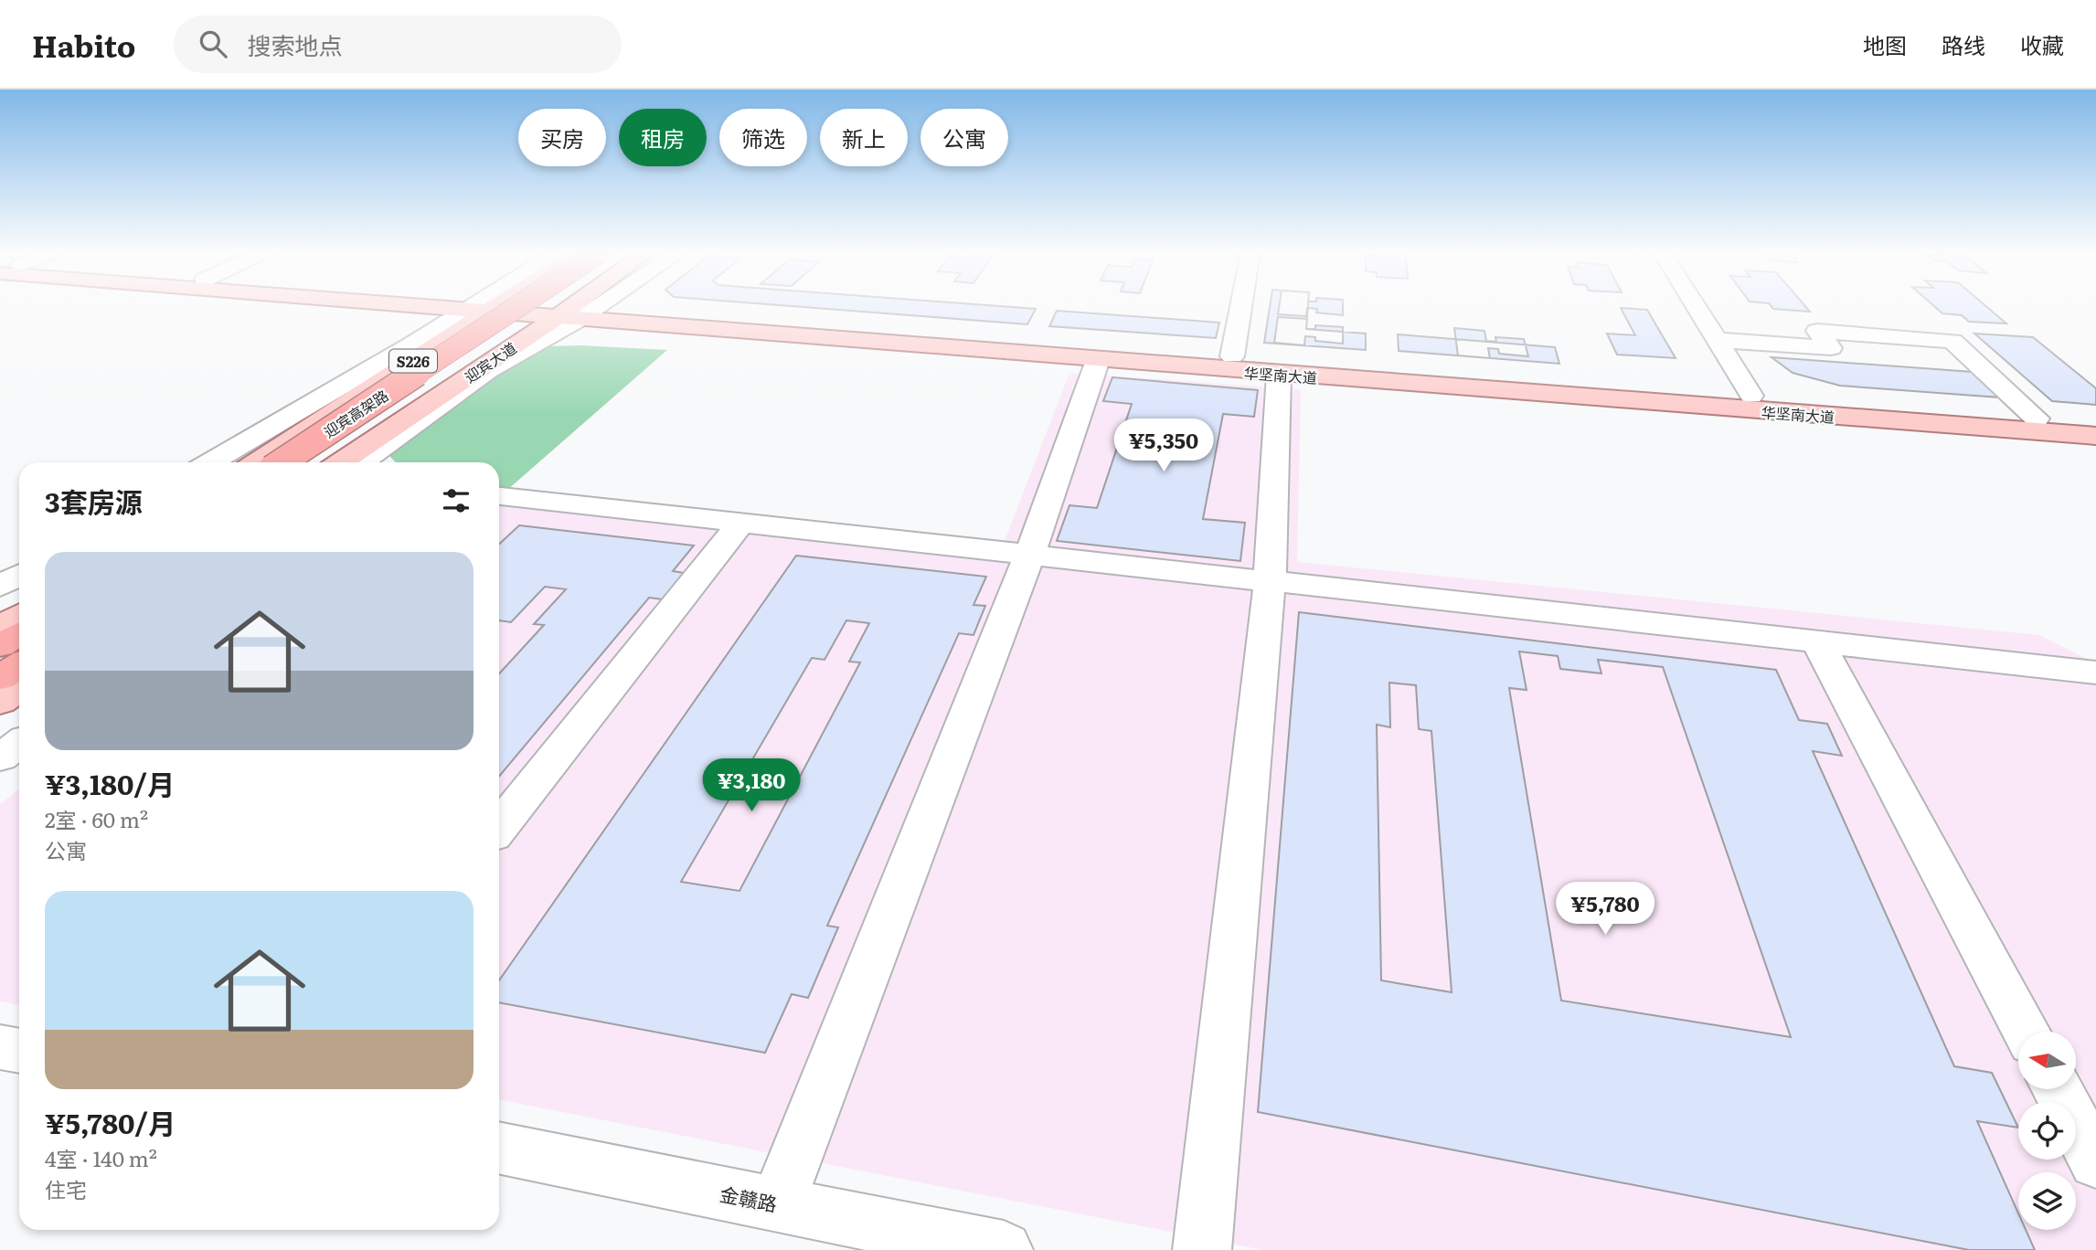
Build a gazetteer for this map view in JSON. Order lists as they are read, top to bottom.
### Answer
{
  "streets": {
    "highway": ["迎宾高架路"],
    "main road": ["S226", "迎宾大道", "华坚南大道"],
    "street": ["金赣路"]
  },
  "crossings": [
    ["迎宾大道", "华坚南大道"]
  ],
  "north": "left",
  "page": {
    "header": "Habito",
    "search": "搜索地点",
    "nav": ["地图", "路线", "收藏"],
    "chip": [
      "买房",
      "租房",
      "筛选",
      "新上",
      "公寓"
    ],
    "price": ["¥5,350", "¥3,180", "¥5,780"],
    "heading": "3套房源",
    "list": [
      {
        "name": "¥3,180/月",
        "note": "2室 · 60 m² · 公寓"
      },
      {
        "name": "¥5,780/月",
        "note": "4室 · 140 m² · 住宅"
      }
    ]
  }
}
